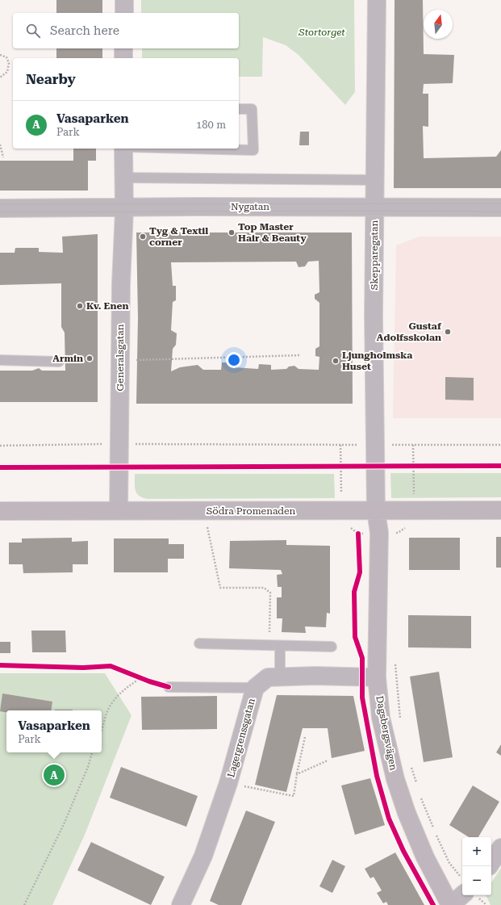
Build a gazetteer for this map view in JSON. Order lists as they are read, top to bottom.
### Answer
{
  "streets": {
    "main road": ["Södra Promenaden", "Dagsbergsvägen"],
    "street": [
      "Nygatan",
      "Skepparegatan",
      "Generalsgatan",
      "Lagergrenssgatan"
    ]
  },
  "crossings": [
    ["Nygatan", "Skepparegatan"],
    ["Nygatan", "Generalsgatan"],
    ["Skepparegatan", "Södra Promenaden"],
    ["Skepparegatan", "Dagsbergsvägen"],
    ["Generalsgatan", "Södra Promenaden"],
    ["Södra Promenaden", "Dagsbergsvägen"],
    ["Dagsbergsvägen", "Lagergrenssgatan"]
  ],
  "parks": ["Stortorget"],
  "places": [
    "Top Master Hair & Beauty",
    "Tyg & Textil corner",
    "Kv. Enen",
    "Gustaf Adolfsskolan",
    "Armin",
    "Ljungholmska Huset"
  ],
  "north": "top",
  "page": {
    "search": "Search here",
    "heading": "Nearby",
    "list": [
      {
        "mark": "A",
        "name": "Vasaparken",
        "note": "Park",
        "value": "180 m"
      }
    ],
    "popup": ["Vasaparken", "Park"],
    "pins": "A",
    "map_buttons": ["+", "−"]
  }
}
